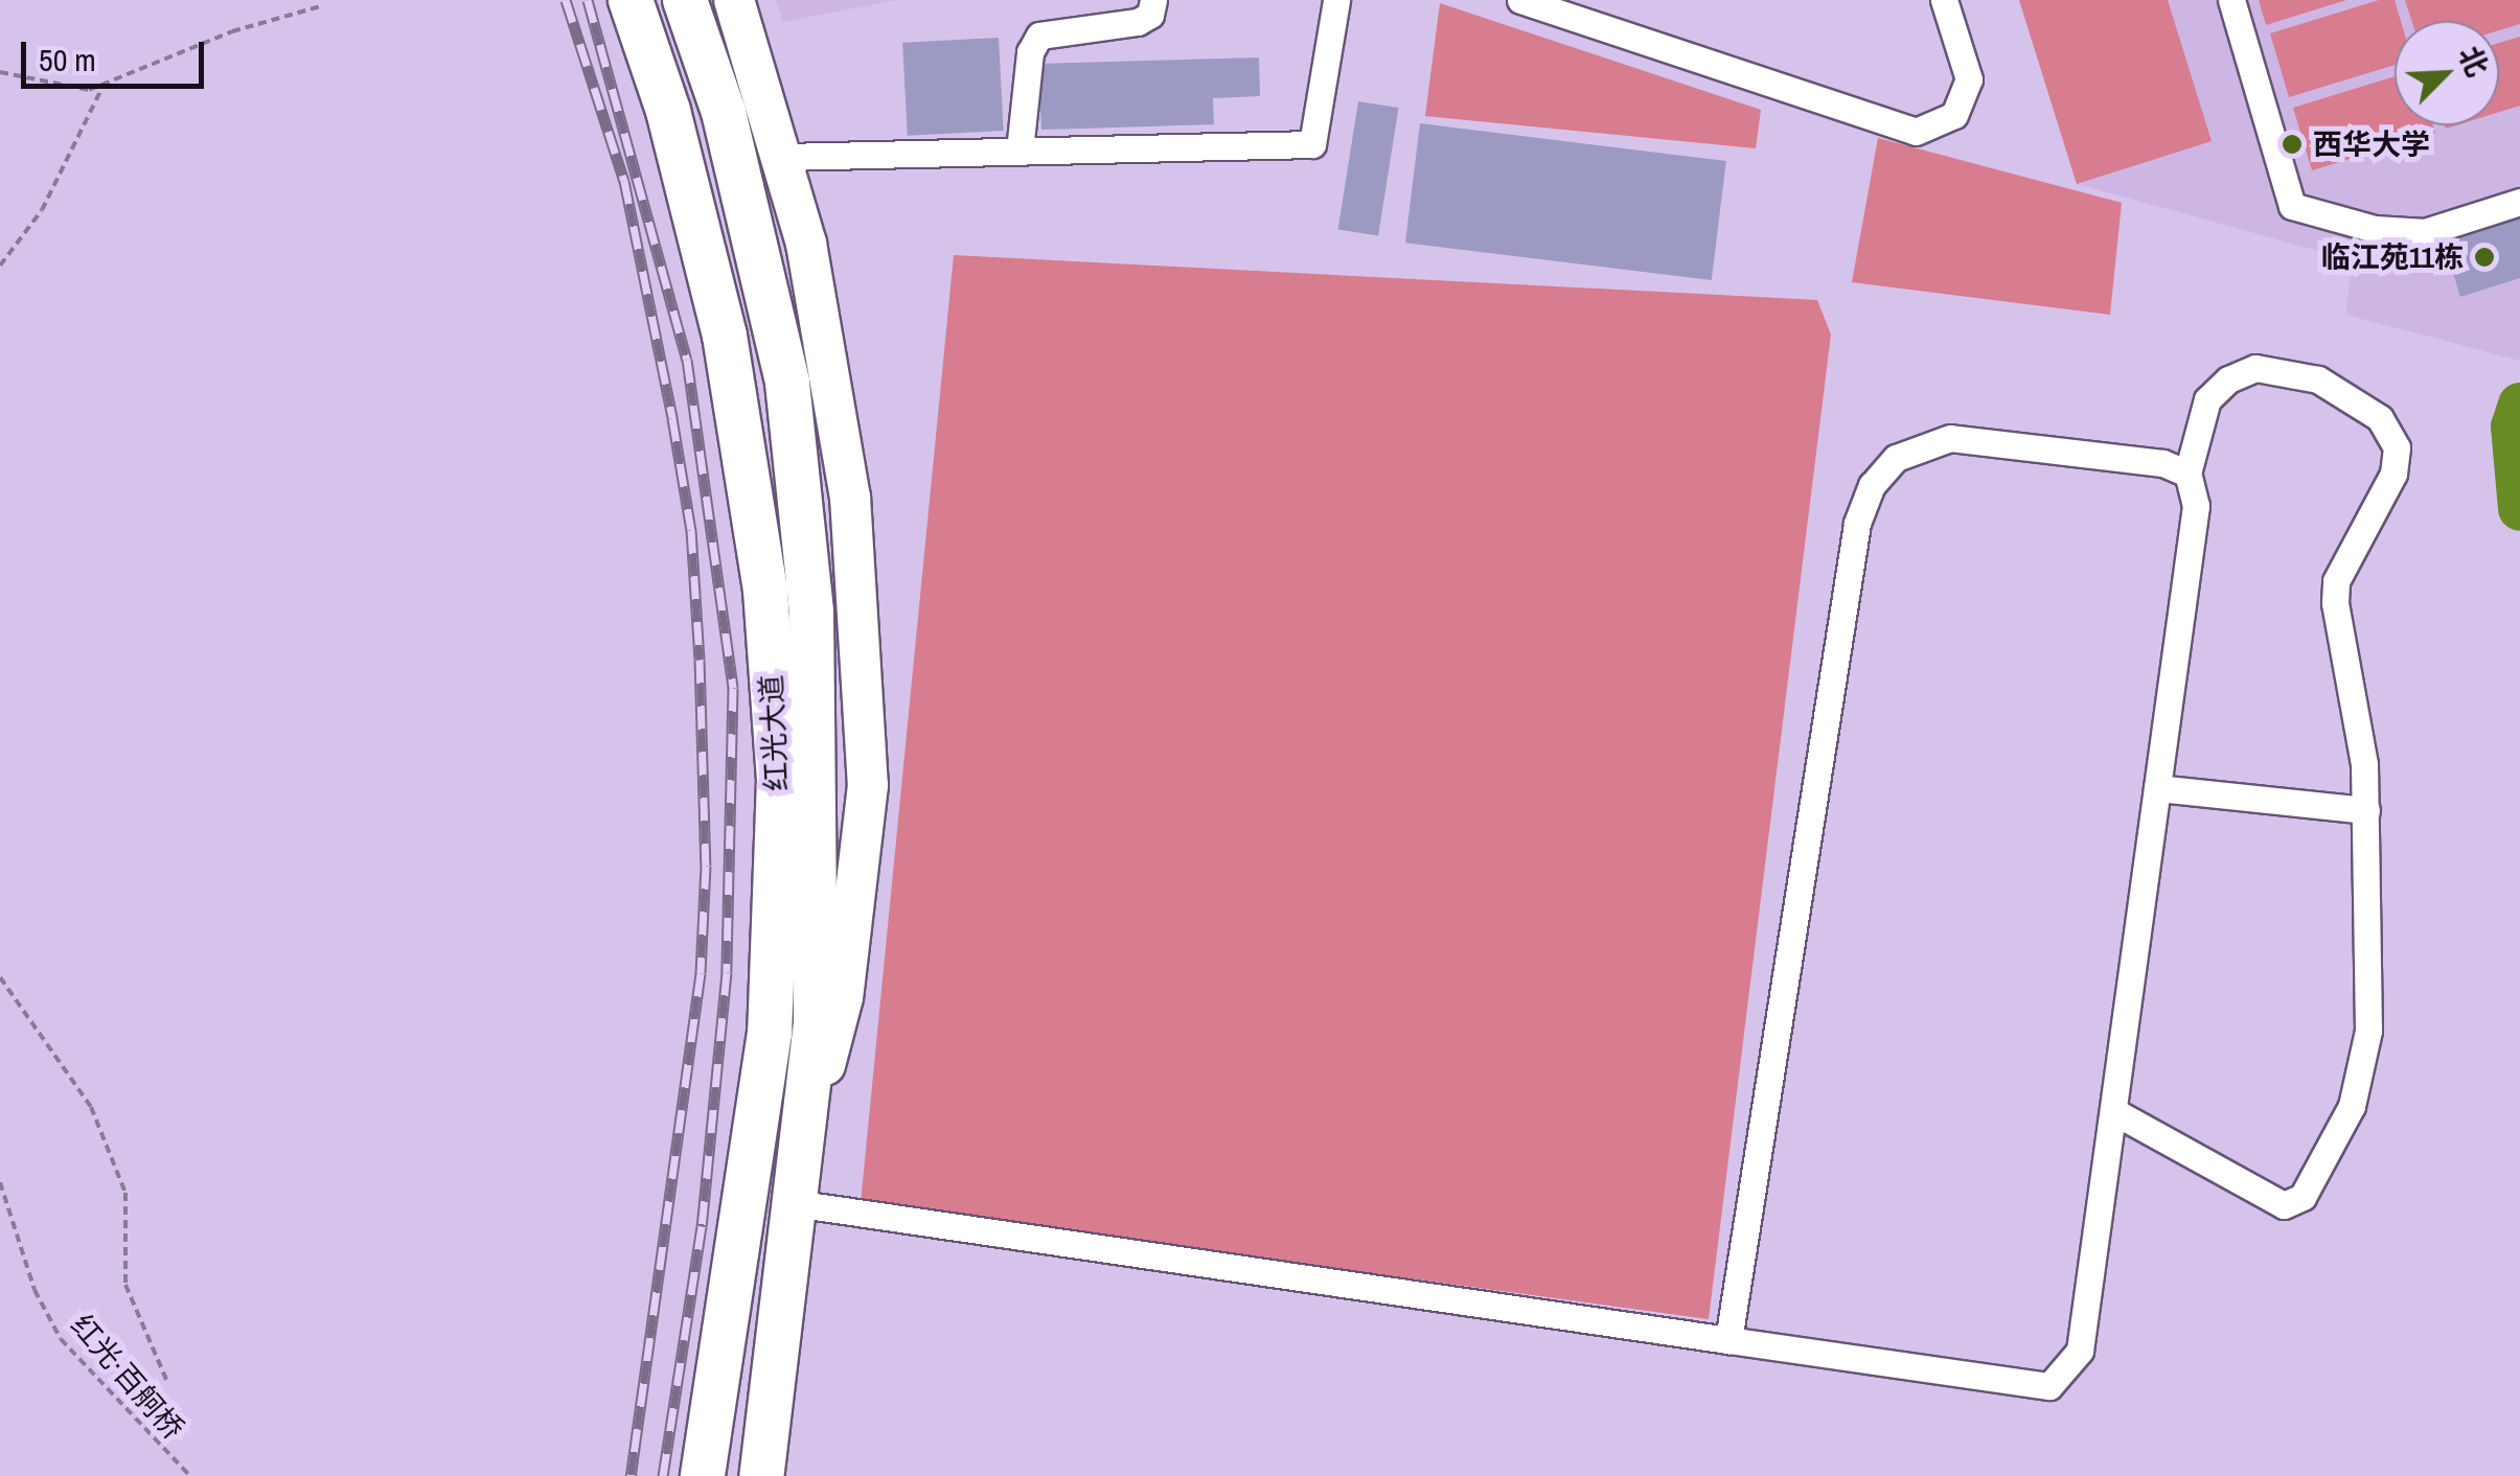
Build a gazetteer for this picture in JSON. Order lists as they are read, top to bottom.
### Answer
{
  "streets": {
    "highway": ["红光大道"],
    "path": ["红光·百舸桥"]
  },
  "places": ["西华大学", "临江苑11栋"],
  "scale_bar": "50 m",
  "north": "top right"
}
